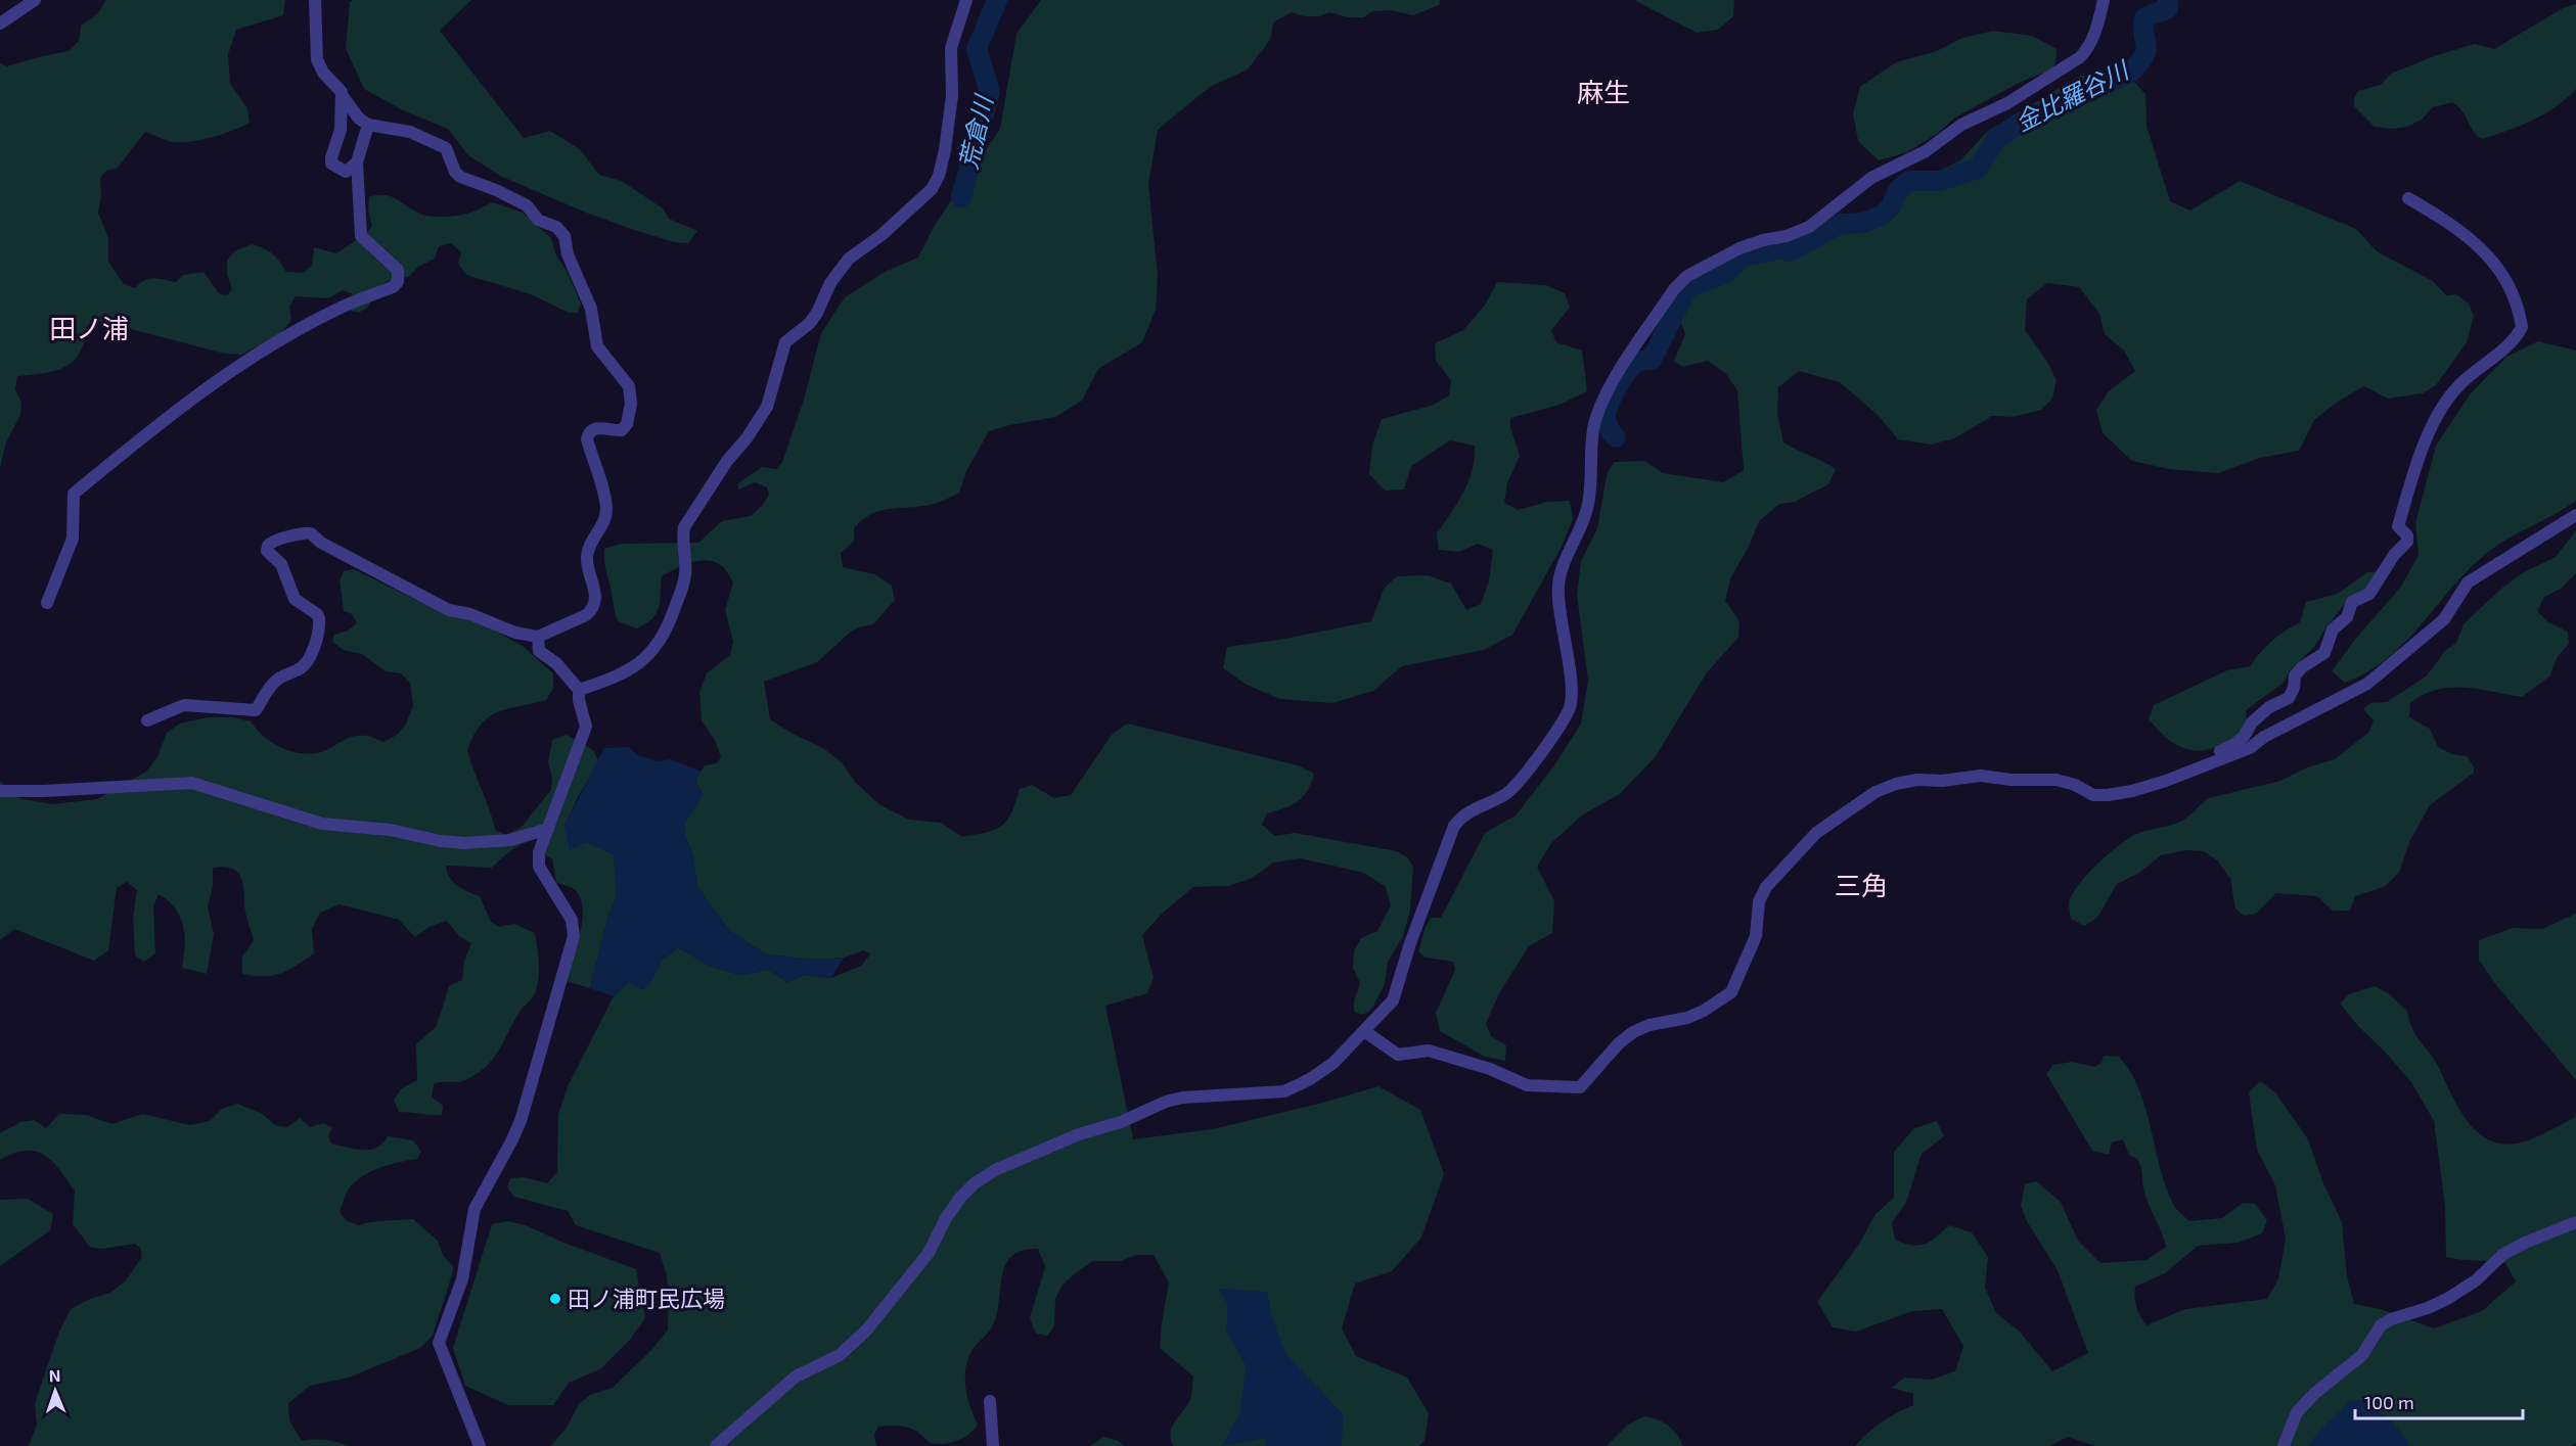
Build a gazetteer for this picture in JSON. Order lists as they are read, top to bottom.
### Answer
{
  "districts": ["麻生", "田ノ浦", "三角"],
  "water": ["金比羅谷川", "荒倉川"],
  "places": ["田ノ浦町民広場"],
  "scale_bar": "100 m",
  "north": "top"
}
